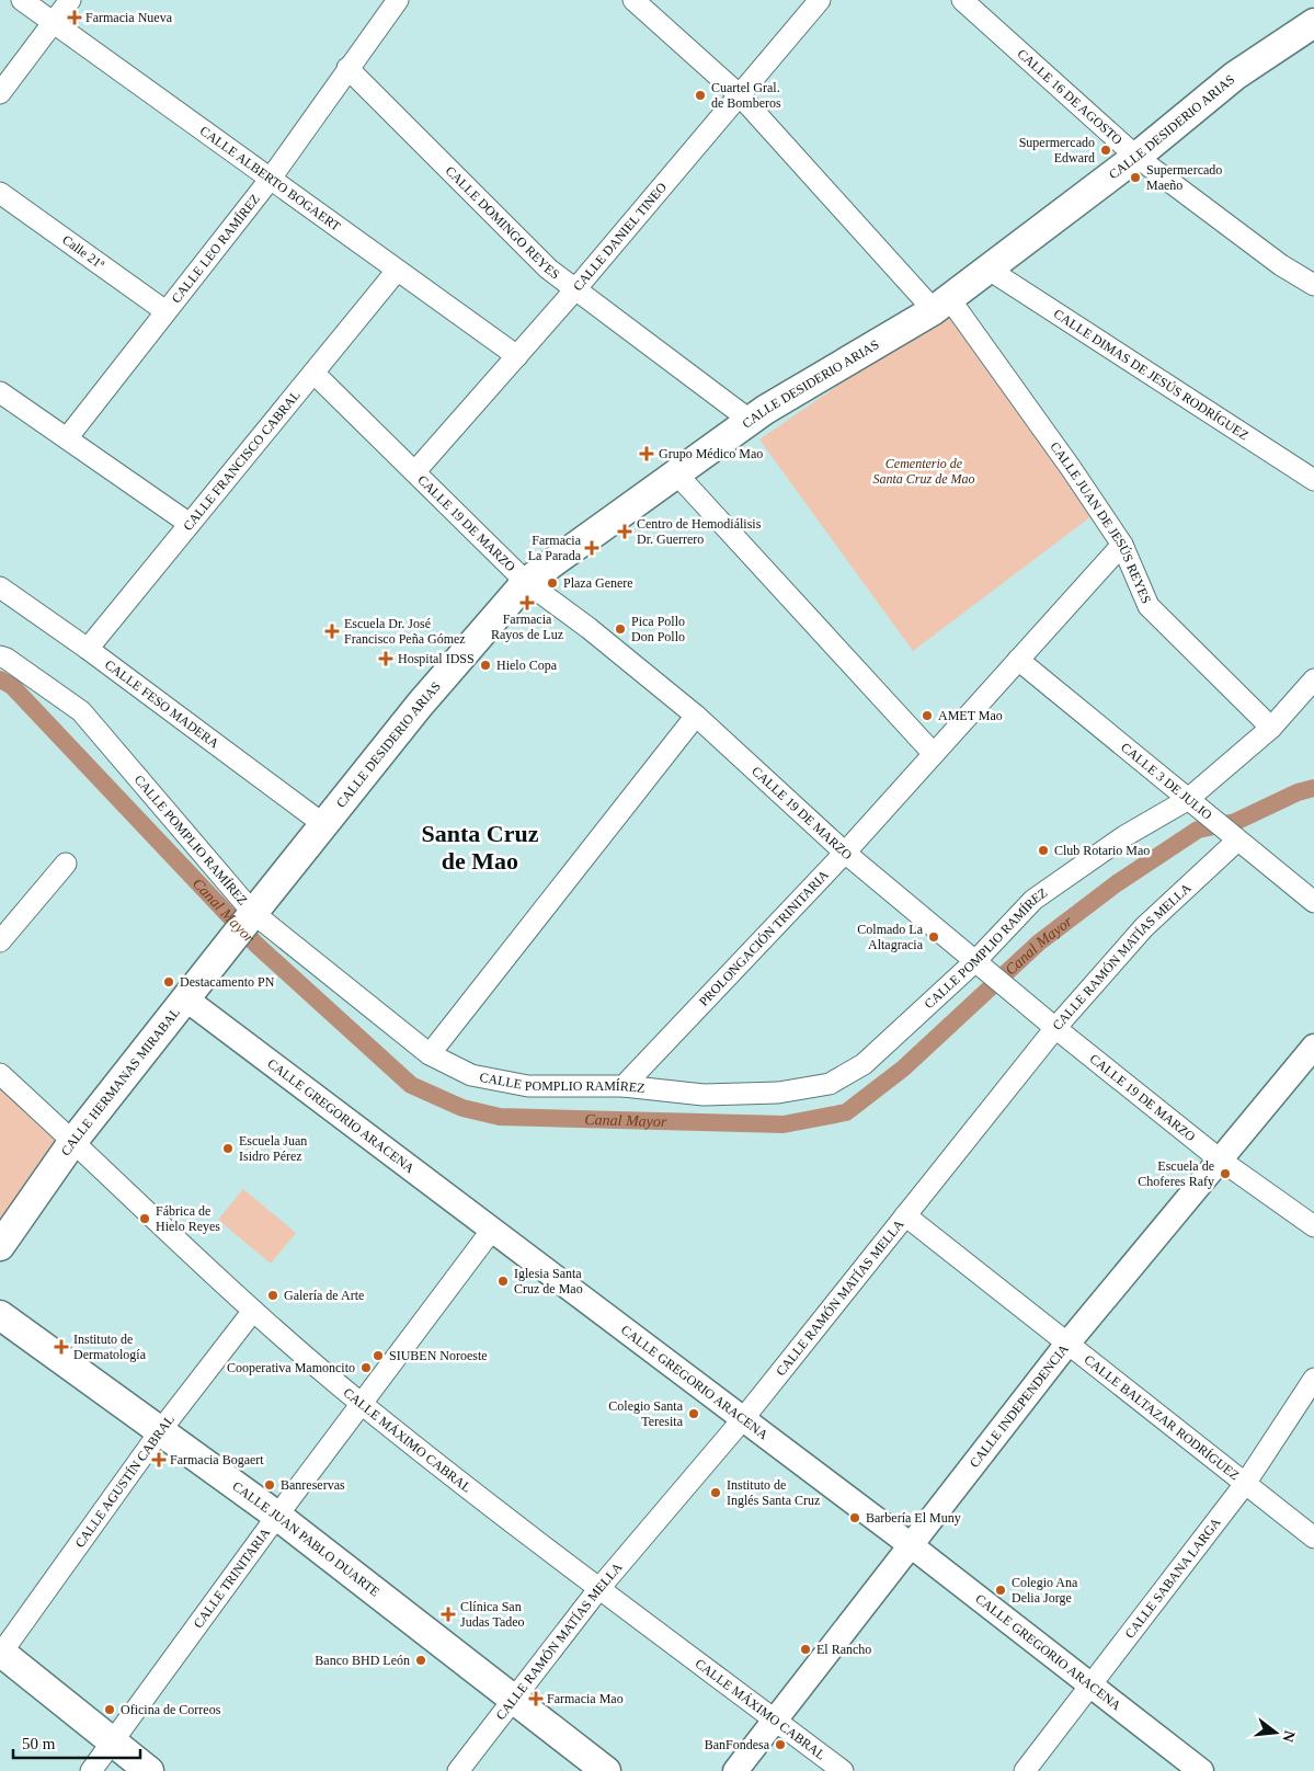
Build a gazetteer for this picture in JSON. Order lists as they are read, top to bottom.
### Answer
{
  "streets": {
    "main road": ["CALLE DESIDERIO ARIAS", "CALLE HERMANAS MIRABAL", "CALLE JUAN PABLO DUARTE"],
    "street": [
      "CALLE 16 DE AGOSTO",
      "CALLE ALBERTO BOGAERT",
      "CALLE DOMINGO REYES",
      "CALLE DANIEL TINEO",
      "CALLE LEO RAMÍREZ",
      "Calle 21ª",
      "CALLE DIMAS DE JESÚS RODRÍGUEZ",
      "CALLE FRANCISCO CABRAL",
      "CALLE 19 DE MARZO",
      "CALLE JUAN DE JESÚS REYES",
      "CALLE FESO MADERA",
      "CALLE 3 DE JULIO",
      "CALLE POMPLIO RAMÍREZ",
      "PROLONGACIÓN TRINITARIA",
      "CALLE RAMÓN MATÍAS MELLA",
      "CALLE GREGORIO ARACENA",
      "CALLE INDEPENDENCIA",
      "CALLE BALTAZAR RODRÍGUEZ",
      "CALLE MÁXIMO CABRAL",
      "CALLE AGUSTÍN CABRAL",
      "CALLE SABANA LARGA",
      "CALLE TRINITARIA"
    ]
  },
  "crossings": [
    ["CALLE 16 DE AGOSTO", "CALLE DESIDERIO ARIAS"],
    ["CALLE DESIDERIO ARIAS", "CALLE DOMINGO REYES"],
    ["CALLE DESIDERIO ARIAS", "CALLE DIMAS DE JESÚS RODRÍGUEZ"],
    ["CALLE DESIDERIO ARIAS", "CALLE 19 DE MARZO"],
    ["CALLE DESIDERIO ARIAS", "CALLE JUAN DE JESÚS REYES"],
    ["CALLE DESIDERIO ARIAS", "CALLE FESO MADERA"],
    ["CALLE DESIDERIO ARIAS", "CALLE POMPLIO RAMÍREZ"],
    ["CALLE DESIDERIO ARIAS", "CALLE HERMANAS MIRABAL"],
    ["CALLE ALBERTO BOGAERT", "CALLE DANIEL TINEO"],
    ["CALLE ALBERTO BOGAERT", "CALLE LEO RAMÍREZ"],
    ["CALLE ALBERTO BOGAERT", "CALLE FRANCISCO CABRAL"],
    ["CALLE DOMINGO REYES", "CALLE DANIEL TINEO"],
    ["CALLE DOMINGO REYES", "CALLE LEO RAMÍREZ"],
    ["CALLE DANIEL TINEO", "CALLE 19 DE MARZO"],
    ["CALLE DANIEL TINEO", "CALLE JUAN DE JESÚS REYES"],
    ["CALLE LEO RAMÍREZ", "Calle 21ª"],
    ["CALLE FRANCISCO CABRAL", "CALLE 19 DE MARZO"],
    ["CALLE FRANCISCO CABRAL", "CALLE FESO MADERA"],
    ["CALLE 19 DE MARZO", "CALLE POMPLIO RAMÍREZ"],
    ["CALLE 19 DE MARZO", "PROLONGACIÓN TRINITARIA"],
    ["CALLE 19 DE MARZO", "CALLE RAMÓN MATÍAS MELLA"],
    ["CALLE 19 DE MARZO", "CALLE INDEPENDENCIA"],
    ["CALLE JUAN DE JESÚS REYES", "CALLE POMPLIO RAMÍREZ"],
    ["CALLE JUAN DE JESÚS REYES", "PROLONGACIÓN TRINITARIA"],
    ["CALLE 3 DE JULIO", "CALLE POMPLIO RAMÍREZ"],
    ["CALLE 3 DE JULIO", "PROLONGACIÓN TRINITARIA"],
    ["CALLE 3 DE JULIO", "CALLE RAMÓN MATÍAS MELLA"],
    ["CALLE POMPLIO RAMÍREZ", "PROLONGACIÓN TRINITARIA"],
    ["CALLE POMPLIO RAMÍREZ", "CALLE HERMANAS MIRABAL"],
    ["CALLE RAMÓN MATÍAS MELLA", "CALLE GREGORIO ARACENA"],
    ["CALLE RAMÓN MATÍAS MELLA", "CALLE BALTAZAR RODRÍGUEZ"],
    ["CALLE RAMÓN MATÍAS MELLA", "CALLE MÁXIMO CABRAL"],
    ["CALLE RAMÓN MATÍAS MELLA", "CALLE JUAN PABLO DUARTE"],
    ["CALLE HERMANAS MIRABAL", "CALLE GREGORIO ARACENA"],
    ["CALLE HERMANAS MIRABAL", "CALLE MÁXIMO CABRAL"],
    ["CALLE GREGORIO ARACENA", "CALLE INDEPENDENCIA"],
    ["CALLE GREGORIO ARACENA", "CALLE SABANA LARGA"],
    ["CALLE GREGORIO ARACENA", "CALLE TRINITARIA"],
    ["CALLE INDEPENDENCIA", "CALLE BALTAZAR RODRÍGUEZ"],
    ["CALLE INDEPENDENCIA", "CALLE MÁXIMO CABRAL"],
    ["CALLE BALTAZAR RODRÍGUEZ", "CALLE SABANA LARGA"],
    ["CALLE MÁXIMO CABRAL", "CALLE AGUSTÍN CABRAL"],
    ["CALLE MÁXIMO CABRAL", "CALLE TRINITARIA"],
    ["CALLE AGUSTÍN CABRAL", "CALLE JUAN PABLO DUARTE"],
    ["CALLE JUAN PABLO DUARTE", "CALLE TRINITARIA"]
  ],
  "districts": ["Santa Cruz de Mao"],
  "water": ["Canal Mayor"],
  "parks": ["Cementerio de Santa Cruz de Mao"],
  "places": {
    "health": [
      "Farmacia Nueva",
      "Grupo Médico Mao",
      "Centro de Hemodiálisis Dr. Guerrero",
      "Farmacia La Parada",
      "Farmacia Rayos de Luz",
      "Escuela Dr. José Francisco Peña Gómez",
      "Hospital IDSS",
      "Instituto de Dermatología",
      "Farmacia Bogaert",
      "Clínica San Judas Tadeo",
      "Farmacia Mao"
    ],
    "other": [
      "Cuartel Gral. de Bomberos",
      "Supermercado Edward",
      "Supermercado Maeño",
      "Plaza Genere",
      "Pica Pollo Don Pollo",
      "Hielo Copa",
      "AMET Mao",
      "Club Rotario Mao",
      "Colmado La Altagracia",
      "Destacamento PN",
      "Escuela Juan Isidro Pérez",
      "Escuela de Choferes Rafy",
      "Fábrica de Hielo Reyes",
      "Iglesia Santa Cruz de Mao",
      "Galería de Arte",
      "SIUBEN Noroeste",
      "Cooperativa Mamoncito",
      "Colegio Santa Teresita",
      "Banreservas",
      "Instituto de Inglés Santa Cruz",
      "Barbería El Muny",
      "Colegio Ana Delia Jorge",
      "El Rancho",
      "Banco BHD León",
      "Oficina de Correos",
      "BanFondesa"
    ]
  },
  "scale_bar": "50 m",
  "north": "right"
}
